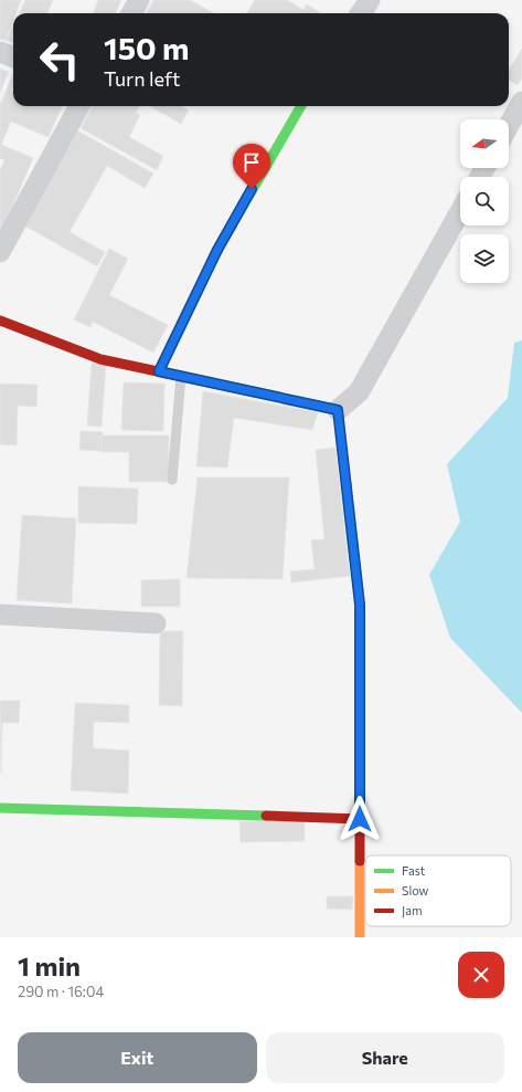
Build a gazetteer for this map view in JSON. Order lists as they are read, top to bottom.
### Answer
{
  "legend": ["Fast", "Slow", "Jam"],
  "north": "left",
  "page": {
    "turn": ["150 m", "Turn left"],
    "heading": ["1 min", "290 m · 16:04"],
    "buttons": ["Exit", "Share"]
  }
}
